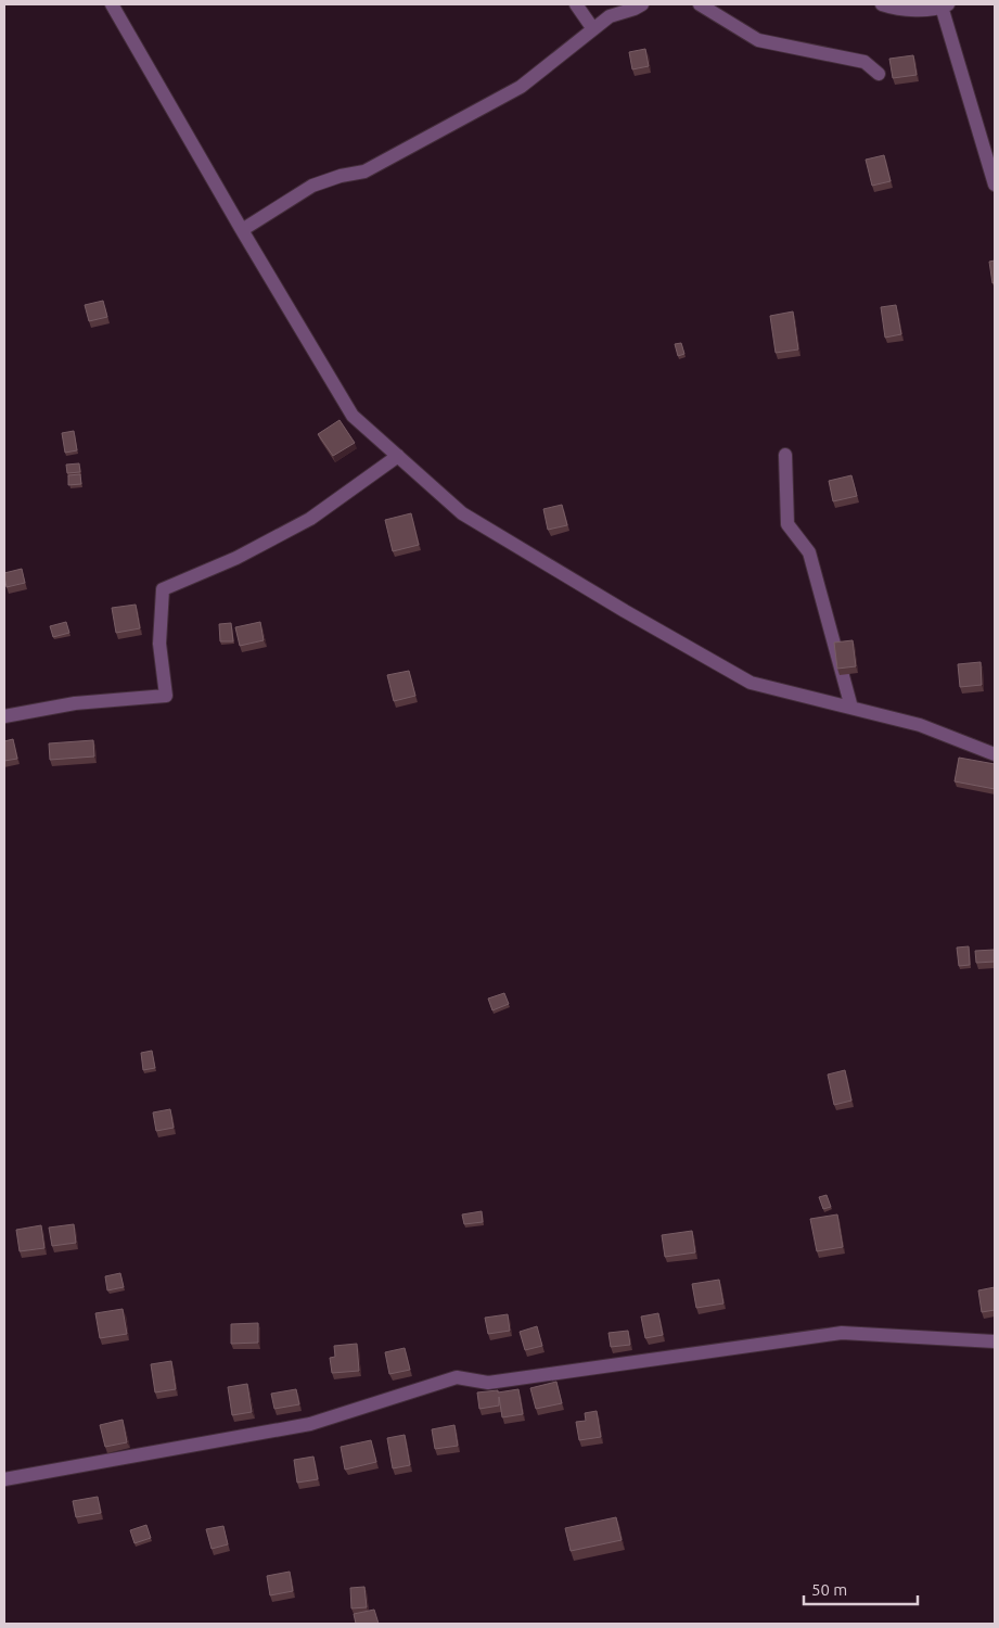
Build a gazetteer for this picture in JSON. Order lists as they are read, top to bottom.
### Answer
{
  "scale_bar": "50 m"
}
